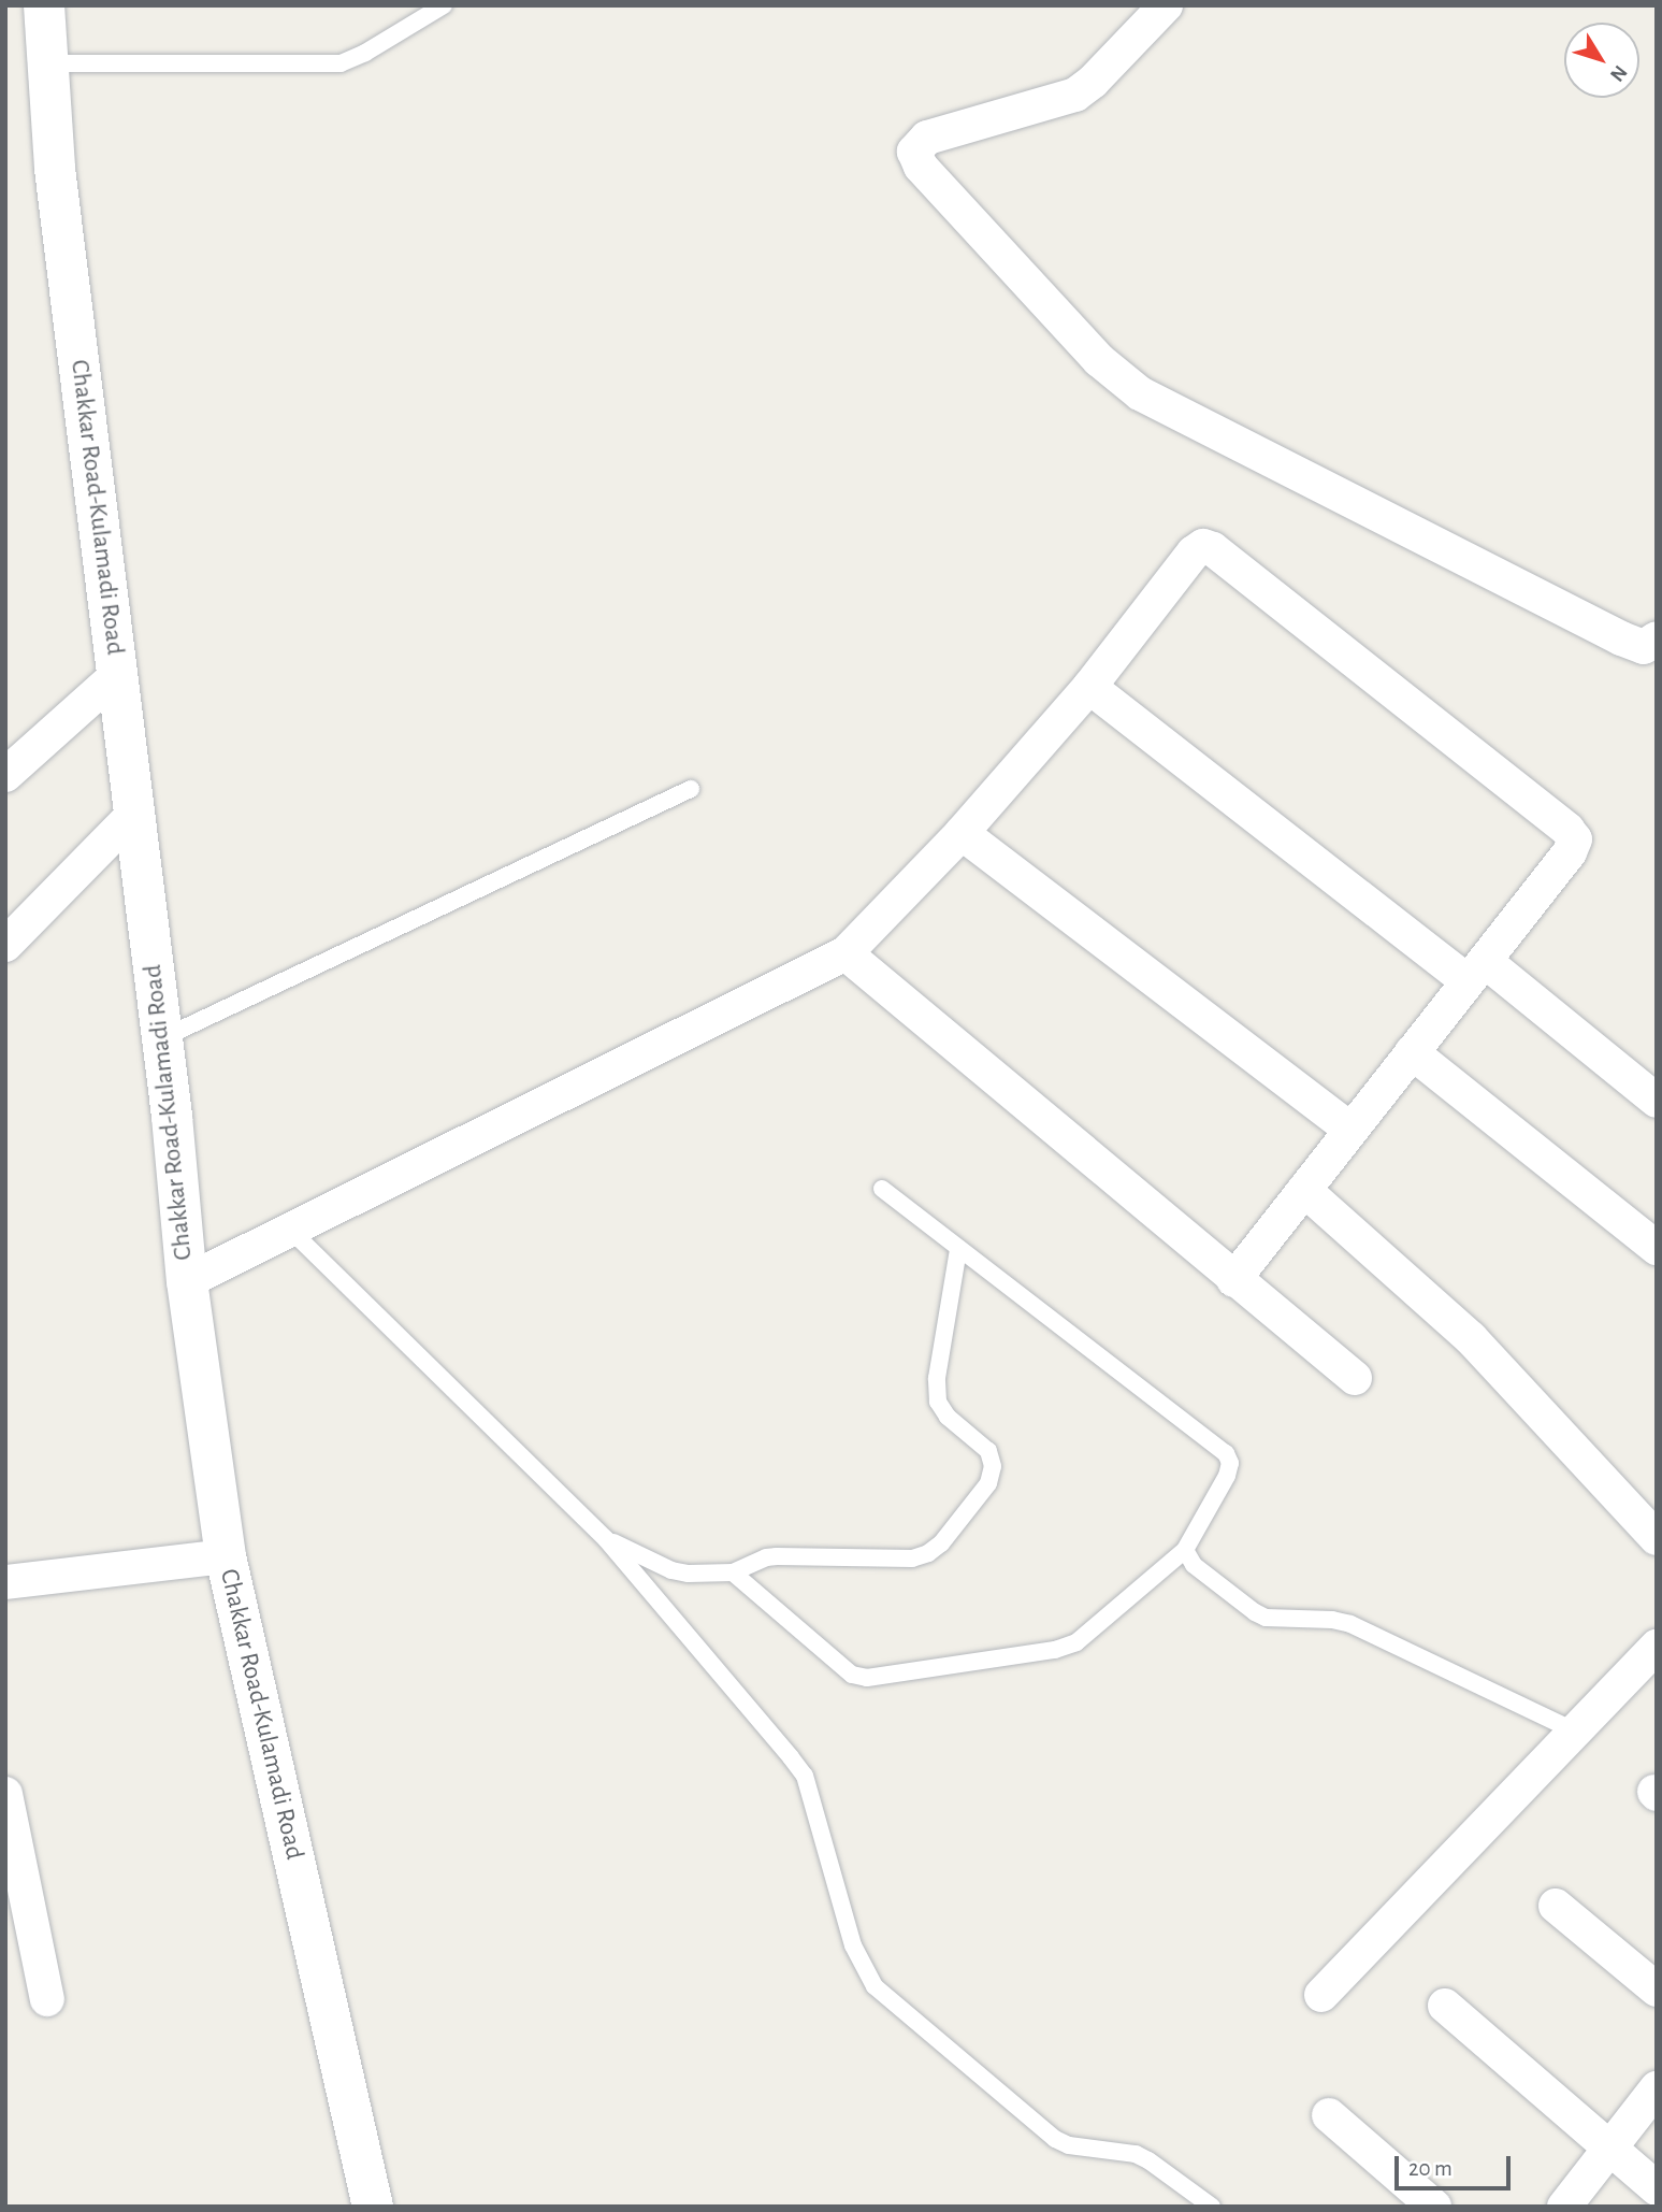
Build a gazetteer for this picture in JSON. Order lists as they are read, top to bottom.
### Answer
{
  "streets": {
    "street": ["Chakkar Road-Kulamadi Road"]
  },
  "scale_bar": "20 m",
  "north": "bottom right"
}
